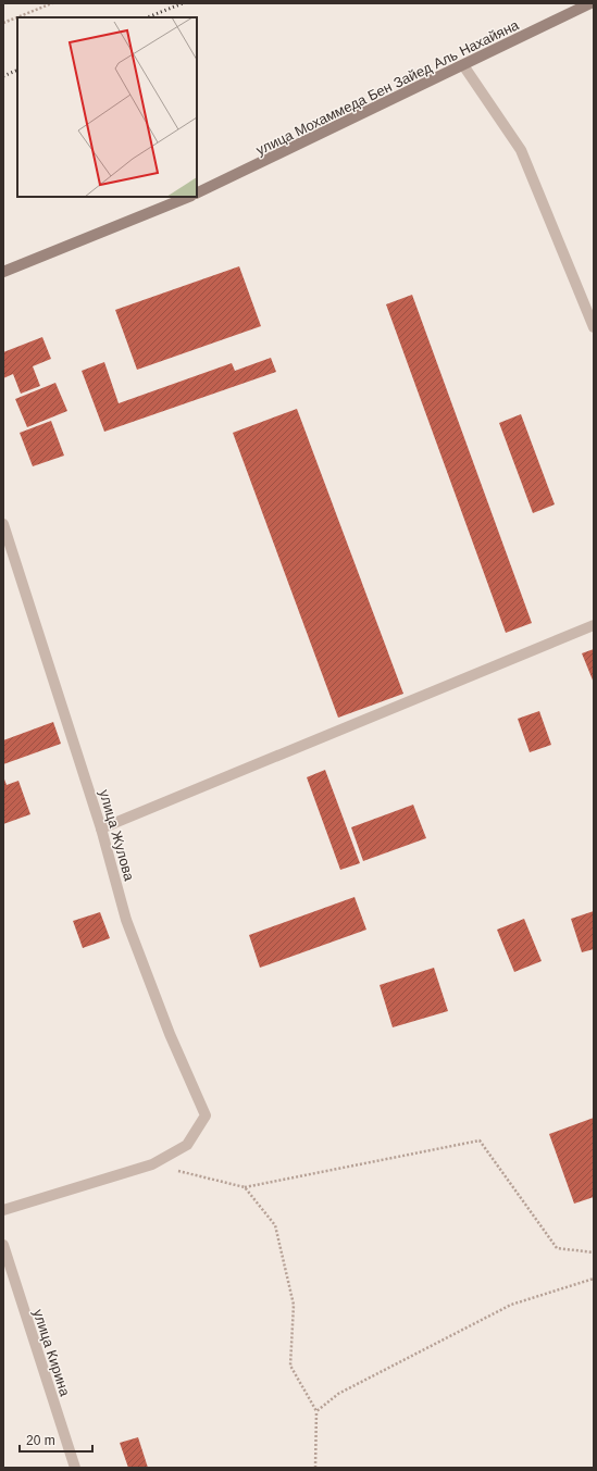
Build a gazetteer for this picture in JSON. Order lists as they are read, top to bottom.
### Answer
{
  "streets": {
    "main road": ["улица Мохаммеда Бен Зайед Аль Нахайяна"],
    "street": ["улица Жулова", "улица Кирина"]
  },
  "scale_bar": "20 m"
}
